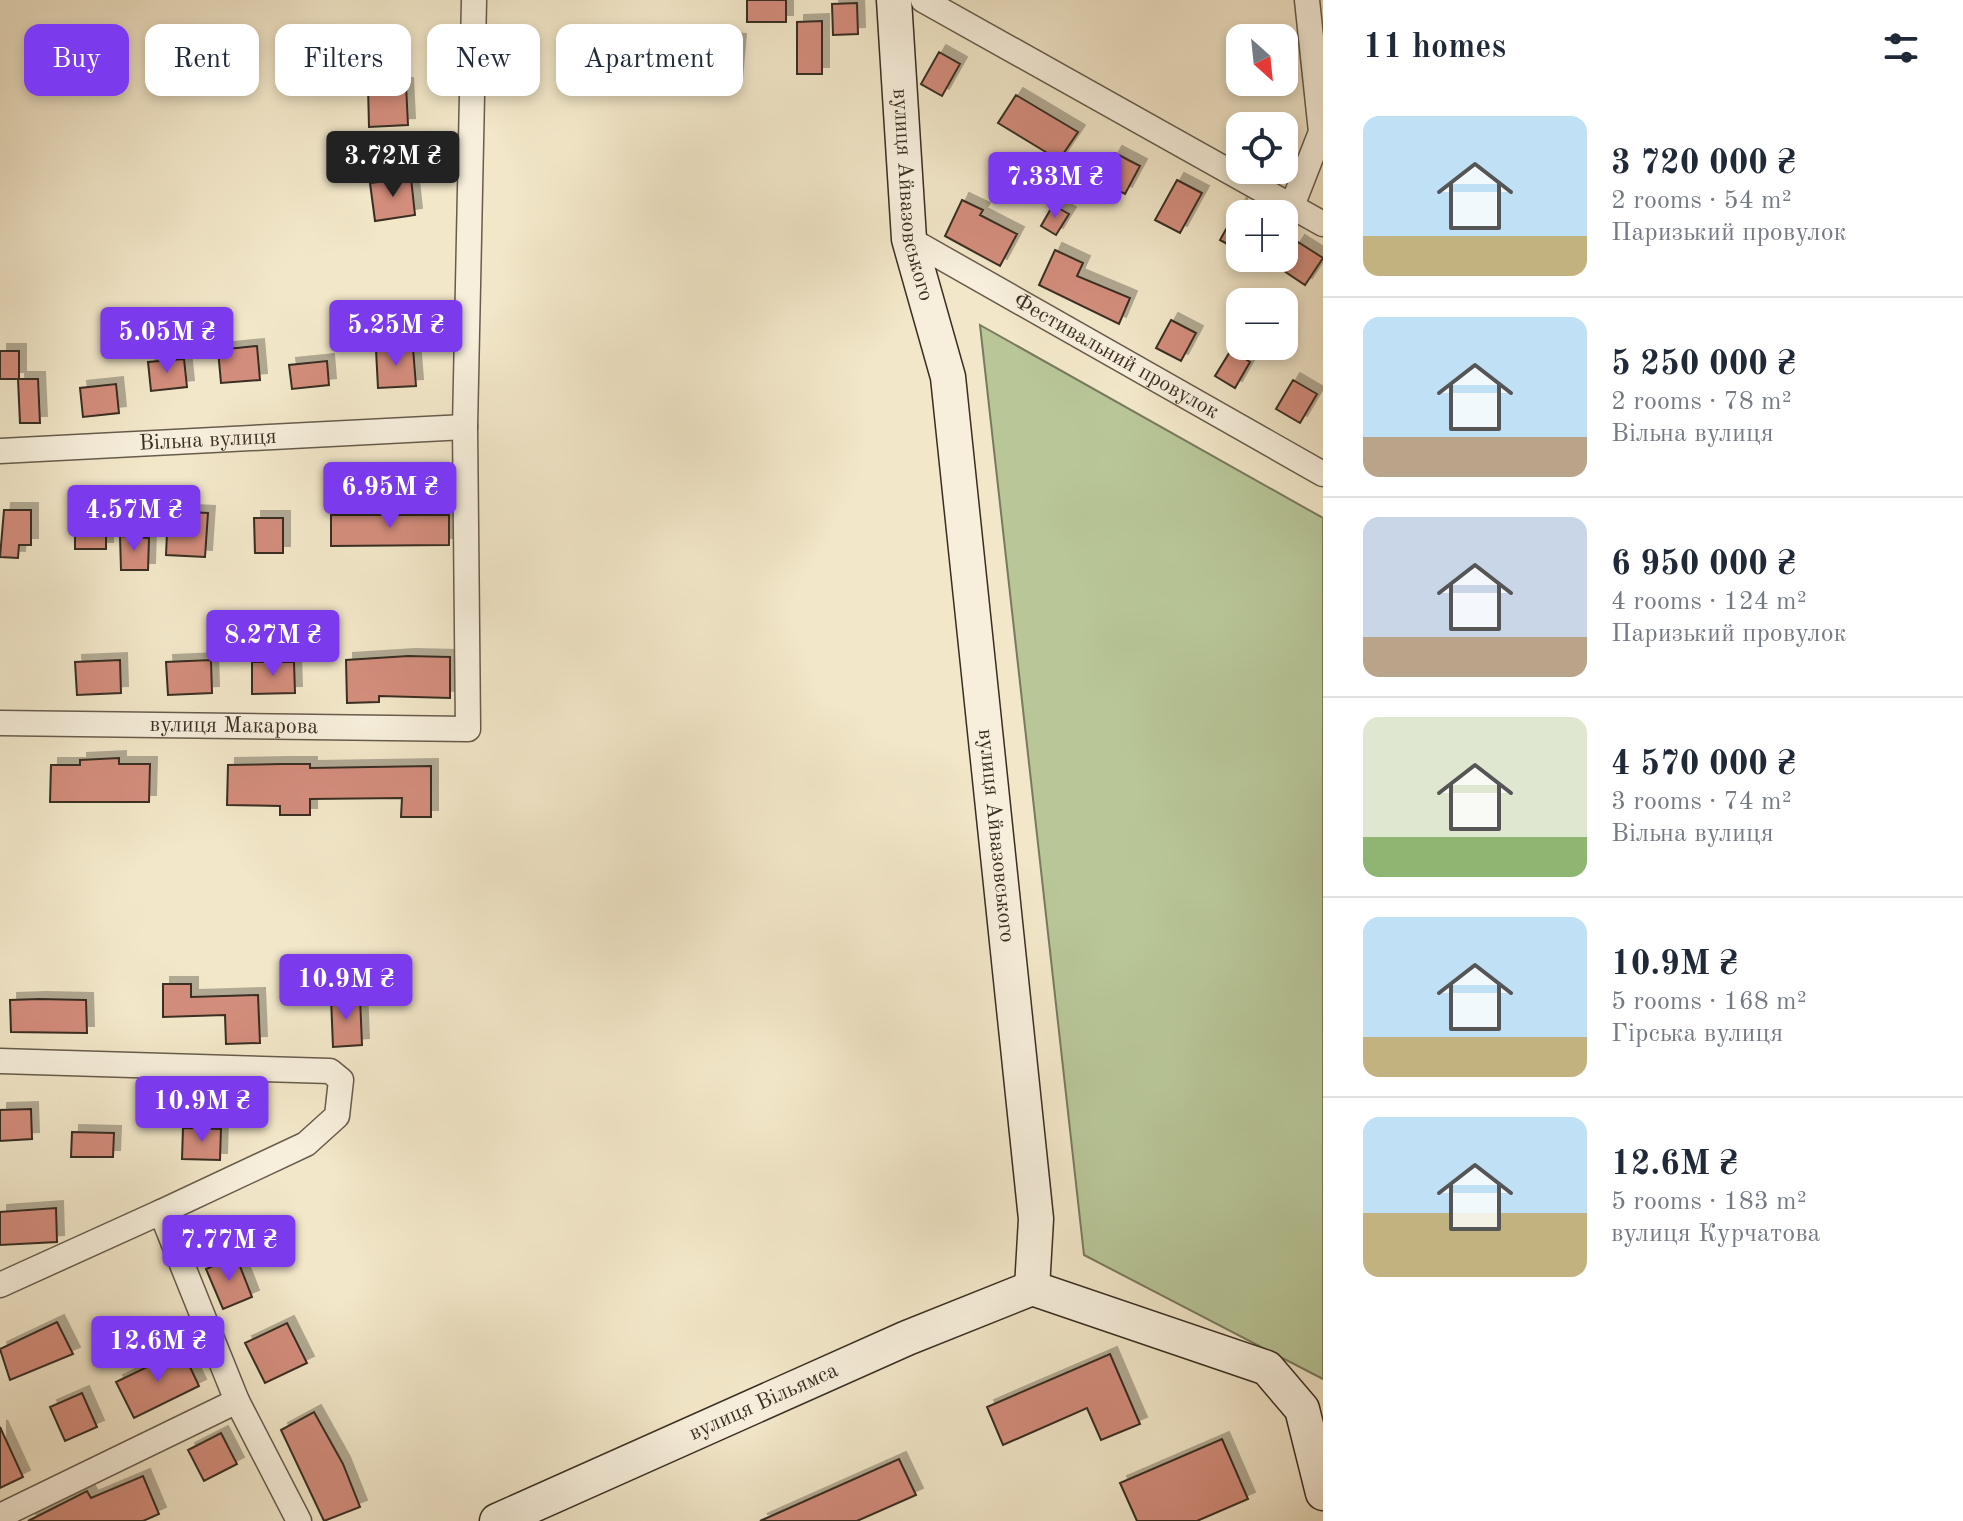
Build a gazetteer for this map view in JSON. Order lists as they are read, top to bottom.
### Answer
{
  "streets": {
    "street": [
      "вулиця Айвазовського",
      "Фестивальний провулок",
      "Вільна вулиця",
      "вулиця Макарова",
      "вулиця Вільямса"
    ]
  },
  "crossings": [
    ["вулиця Айвазовського", "Фестивальний провулок"],
    ["вулиця Айвазовського", "вулиця Вільямса"],
    ["Вільна вулиця", "вулиця Макарова"]
  ],
  "north": "bottom right",
  "page": {
    "heading": "11 homes",
    "map_buttons": ["+", "−"],
    "chip": [
      "Buy",
      "Rent",
      "Filters",
      "New",
      "Apartment"
    ],
    "list": [
      {
        "name": "3 720 000 ₴",
        "note": "2 rooms · 54 m² · Паризький провулок"
      },
      {
        "name": "5 250 000 ₴",
        "note": "2 rooms · 78 m² · Вільна вулиця"
      },
      {
        "name": "6 950 000 ₴",
        "note": "4 rooms · 124 m² · Паризький провулок"
      },
      {
        "name": "4 570 000 ₴",
        "note": "3 rooms · 74 m² · Вільна вулиця"
      },
      {
        "name": "10.9M ₴",
        "note": "5 rooms · 168 m² · Гірська вулиця"
      },
      {
        "name": "12.6M ₴",
        "note": "5 rooms · 183 m² · вулиця Курчатова"
      }
    ],
    "price": [
      "3.72M ₴",
      "7.33M ₴",
      "5.25M ₴",
      "5.05M ₴",
      "6.95M ₴",
      "4.57M ₴",
      "8.27M ₴",
      "10.9M ₴",
      "10.9M ₴",
      "7.77M ₴",
      "12.6M ₴"
    ]
  }
}
